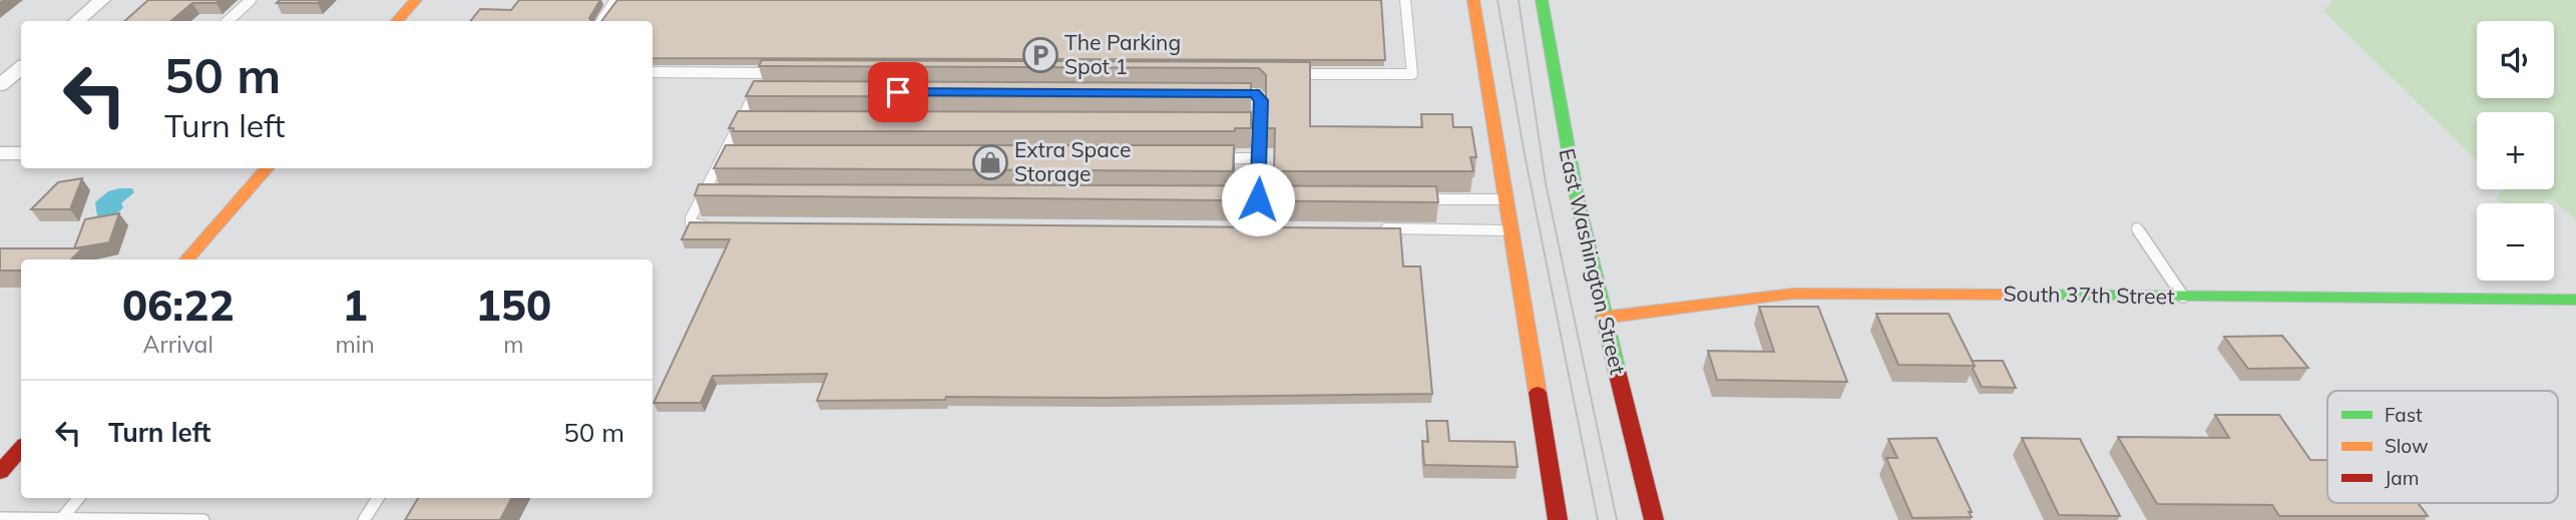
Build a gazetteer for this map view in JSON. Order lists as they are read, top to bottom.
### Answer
{
  "streets": {
    "main road": ["East Washington Street", "South 37th Street"]
  },
  "crossings": [
    ["East Washington Street", "South 37th Street"]
  ],
  "places": {
    "parking": ["The Parking Spot 1"],
    "shop": ["Extra Space Storage"]
  },
  "legend": ["Fast", "Slow", "Jam"],
  "page": {
    "map_buttons": ["+", "−"],
    "turn": ["50 m", "Turn left"],
    "eta": [
      "06:22",
      "Arrival",
      "1",
      "min",
      "150",
      "m"
    ],
    "list": [
      {
        "name": "Turn left",
        "value": "50 m"
      }
    ]
  }
}
